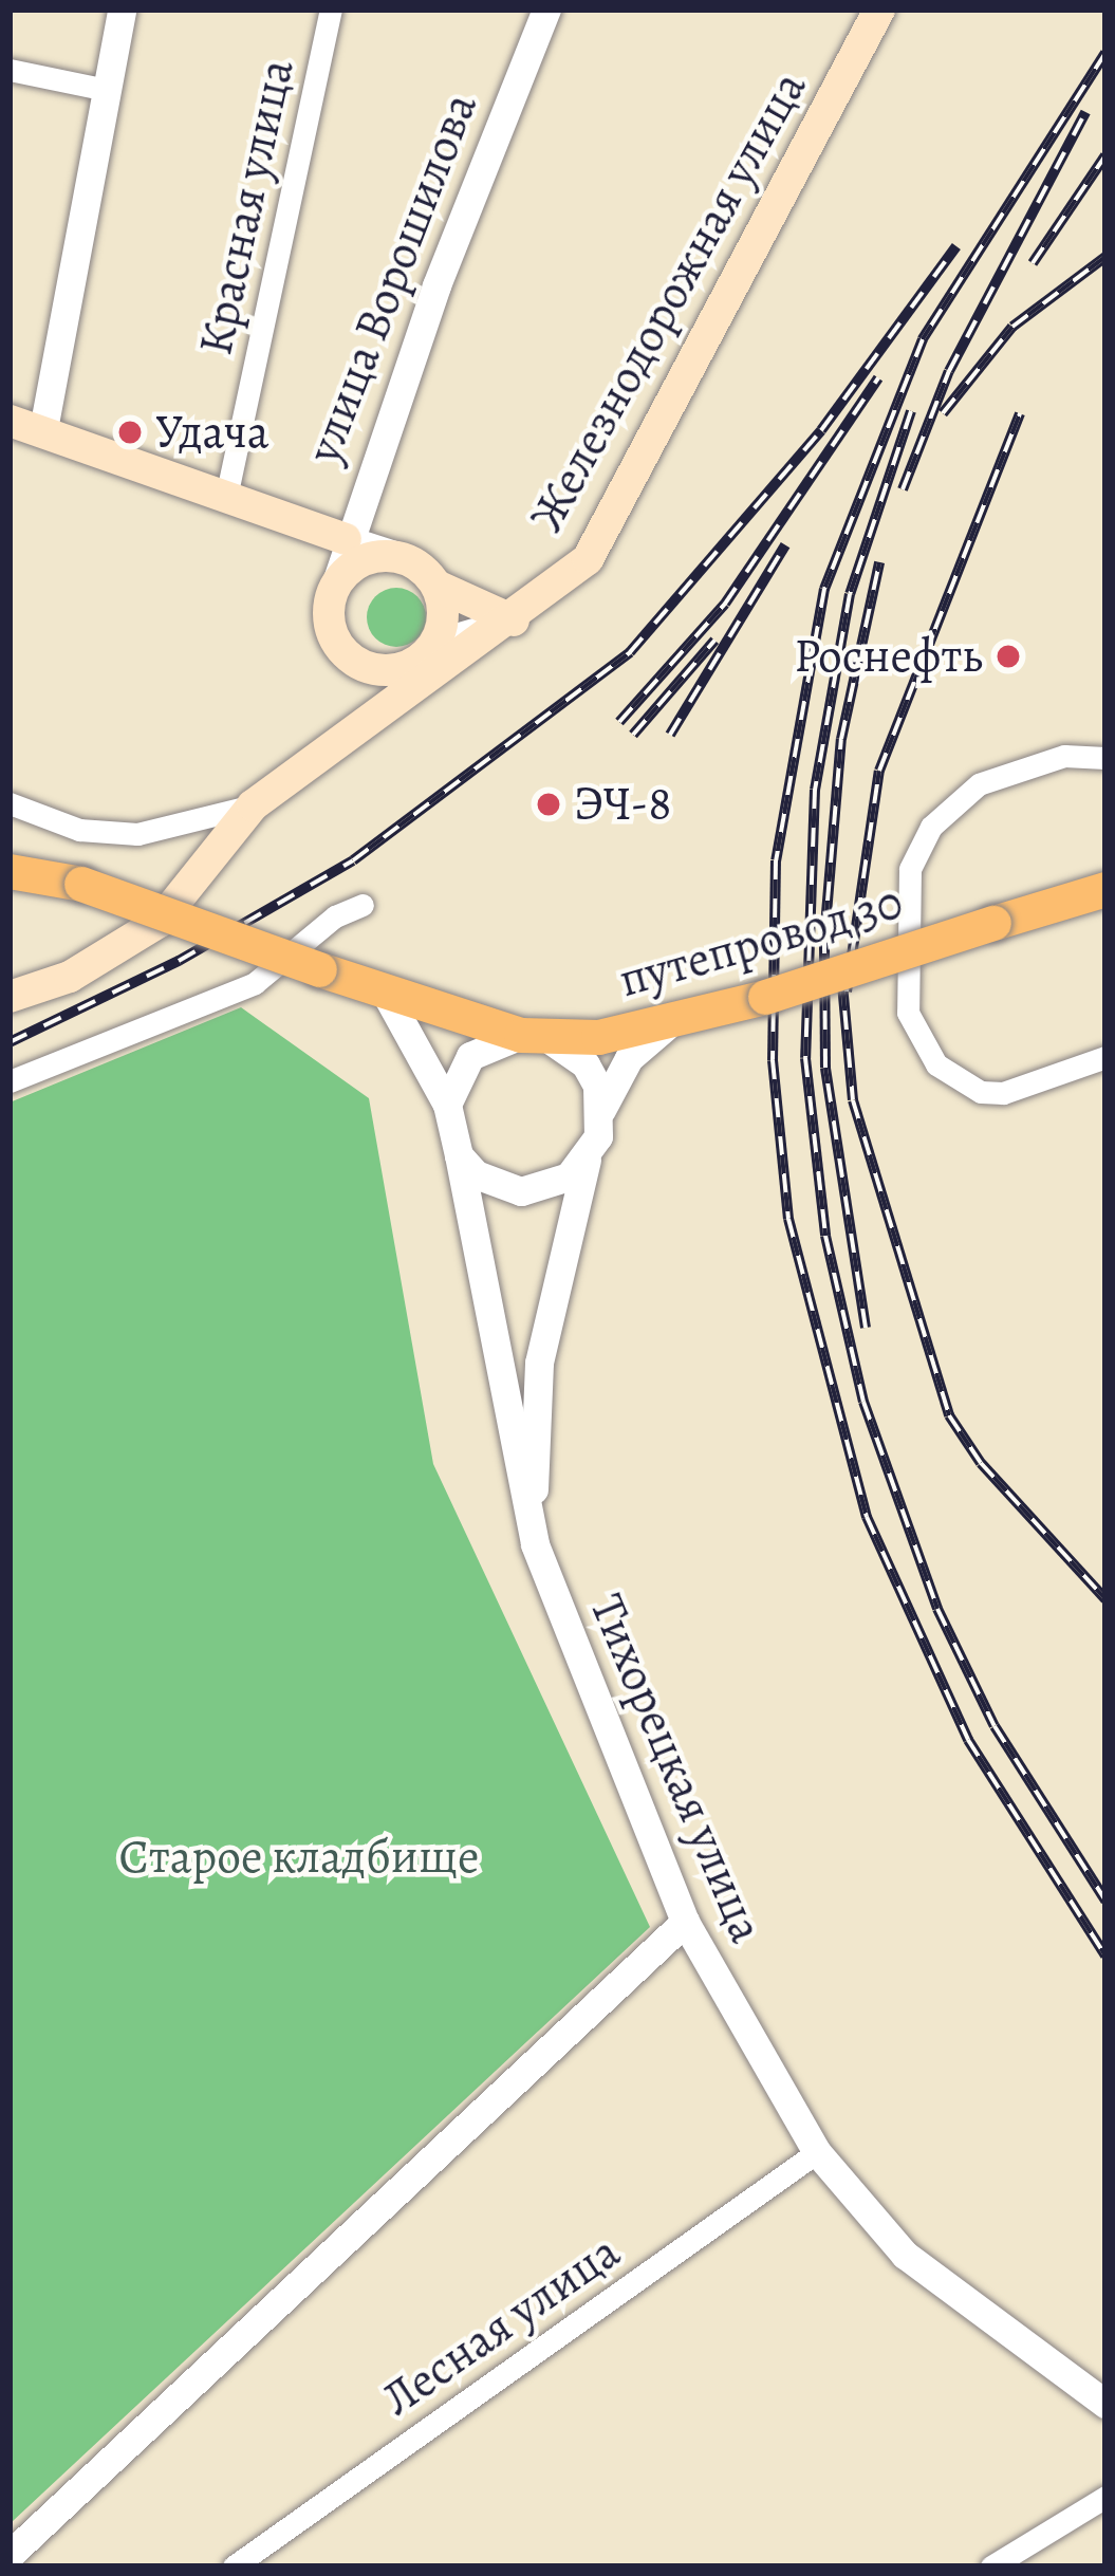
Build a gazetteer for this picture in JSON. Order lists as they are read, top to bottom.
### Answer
{
  "streets": {
    "main road": ["Железнодорожная улица", "путепровод 30"],
    "street": [
      "Красная улица",
      "улица Ворошилова",
      "Тихорецкая улица",
      "Лесная улица"
    ]
  },
  "crossings": [
    ["Тихорецкая улица", "Лесная улица"]
  ],
  "parks": ["Старое кладбище"],
  "places": ["Удача", "Роснефть", "ЭЧ-8"]
}
